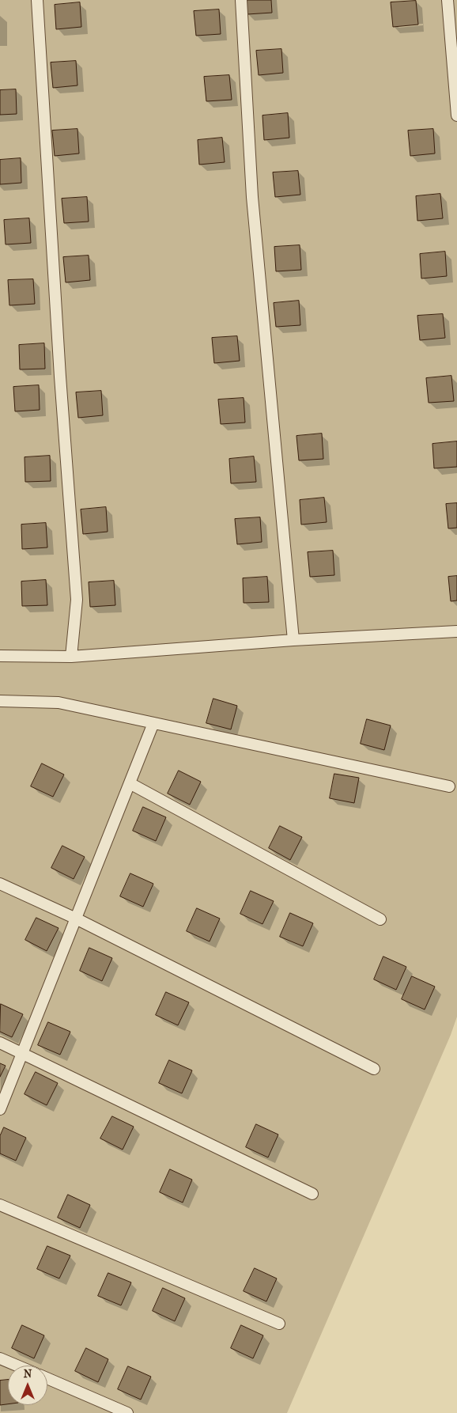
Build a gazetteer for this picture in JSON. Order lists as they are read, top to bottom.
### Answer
{
  "north": "top"
}
